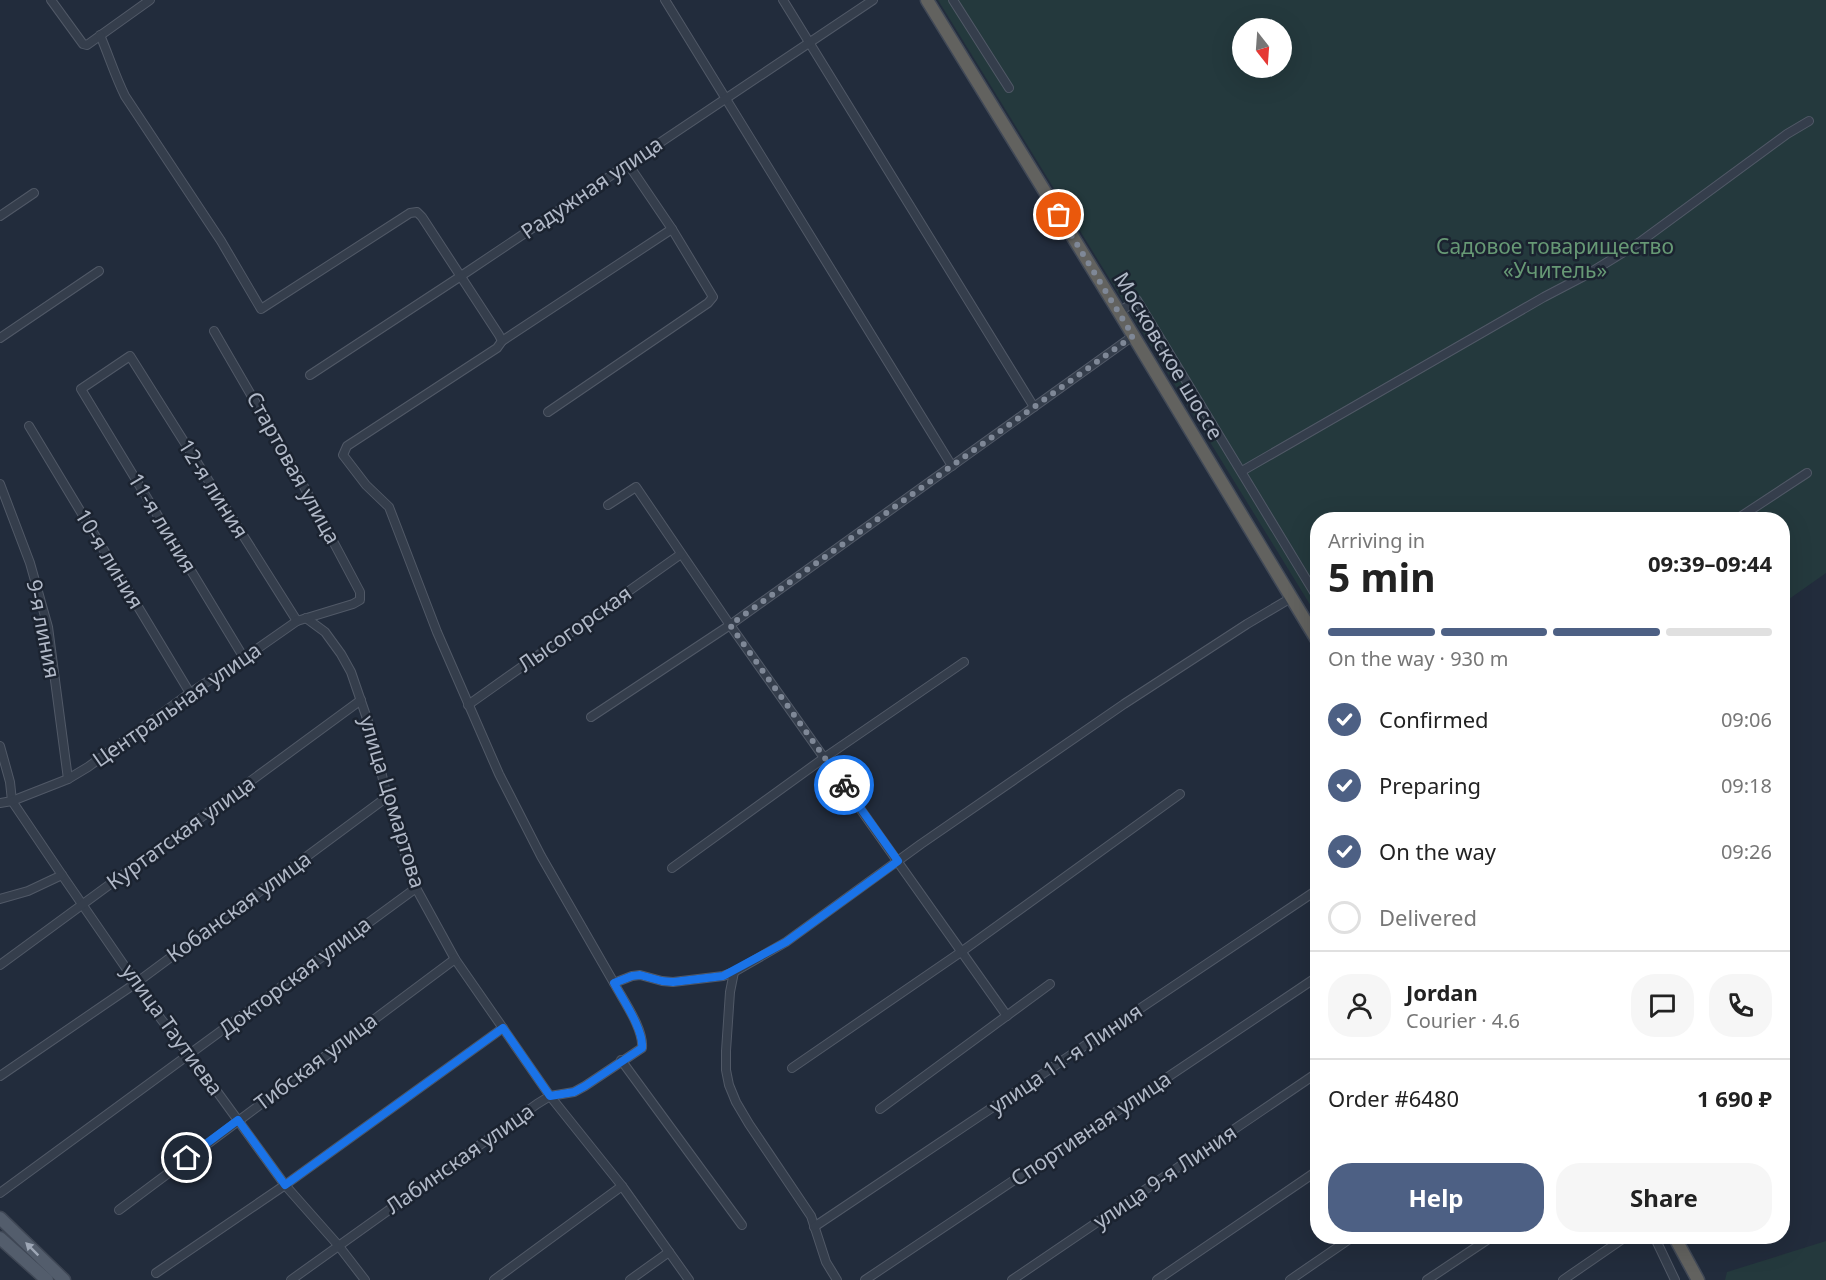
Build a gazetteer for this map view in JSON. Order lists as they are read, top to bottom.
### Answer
{
  "streets": {
    "highway": ["Московское шоссе"],
    "street": [
      "Радужная улица",
      "Стартовая улица",
      "12-я линия",
      "11-я линия",
      "10-я линия",
      "9-я линия",
      "Лысогорская",
      "Центральная улица",
      "улица Цомартова",
      "Куртатская улица",
      "Кобанская улица",
      "Докторская улица",
      "улица Таутиева",
      "улица 11-я Линия",
      "Тибская улица",
      "Спортивная улица",
      "Лабинская улица",
      "улица 9-я Линия"
    ]
  },
  "crossings": [
    ["Стартовая улица", "Центральная улица"],
    ["12-я линия", "11-я линия"],
    ["12-я линия", "Центральная улица"],
    ["11-я линия", "Центральная улица"],
    ["10-я линия", "Центральная улица"],
    ["9-я линия", "Центральная улица"],
    ["Центральная улица", "улица Цомартова"],
    ["Центральная улица", "улица Таутиева"],
    ["улица Цомартова", "Куртатская улица"],
    ["улица Цомартова", "Кобанская улица"],
    ["улица Цомартова", "Докторская улица"],
    ["улица Цомартова", "Тибская улица"],
    ["улица Цомартова", "Лабинская улица"],
    ["Куртатская улица", "улица Таутиева"],
    ["Кобанская улица", "улица Таутиева"],
    ["Докторская улица", "улица Таутиева"],
    ["улица Таутиева", "Тибская улица"],
    ["улица Таутиева", "Лабинская улица"]
  ],
  "parks": ["Садовое товарищество «Учитель»"],
  "north": "bottom",
  "page": {
    "heading": ["5 min", "Arriving in", "09:39–09:44"],
    "panel": [
      "Jordan",
      "Courier · 4.6",
      "Order #6480",
      "1 690 ₽"
    ],
    "bar": "On the way · 930 m",
    "list": [
      ["Confirmed", "09:06"],
      ["Preparing", "09:18"],
      ["On the way", "09:26"],
      "Delivered"
    ],
    "buttons": ["Help", "Share"]
  }
}
